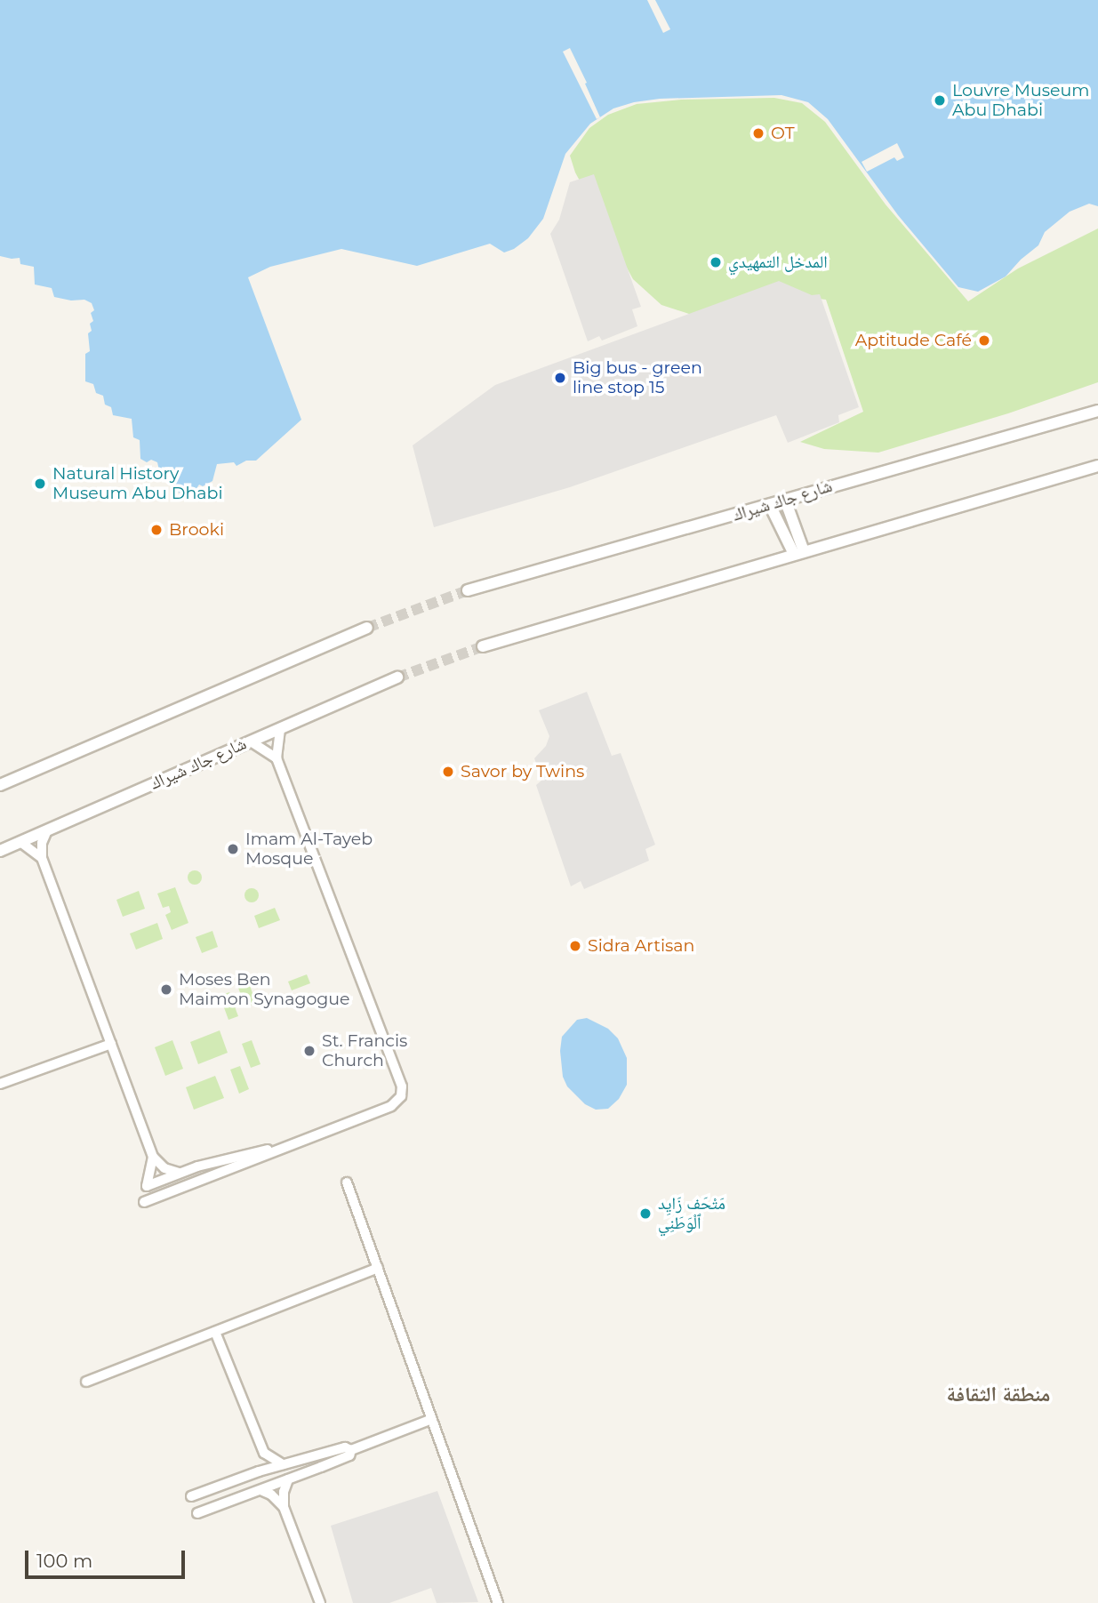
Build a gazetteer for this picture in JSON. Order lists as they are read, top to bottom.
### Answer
{
  "streets": {
    "street": ["شارع جاك شيراك"]
  },
  "districts": ["منطقة الثقافة"],
  "places": [
    "Louvre Museum Abu Dhabi",
    "OT",
    "المدخل التمهيدي",
    "Aptitude Café",
    "Big bus - green line stop 15",
    "Natural History Museum Abu Dhabi",
    "Brooki",
    "Savor by Twins",
    "Imam Al-Tayeb Mosque",
    "Sidra Artisan",
    "Moses Ben Maimon Synagogue",
    "St. Francis Church",
    "مَتْحَف زَايِد ٱلْوَطَنِي"
  ],
  "scale_bar": "100 m"
}
